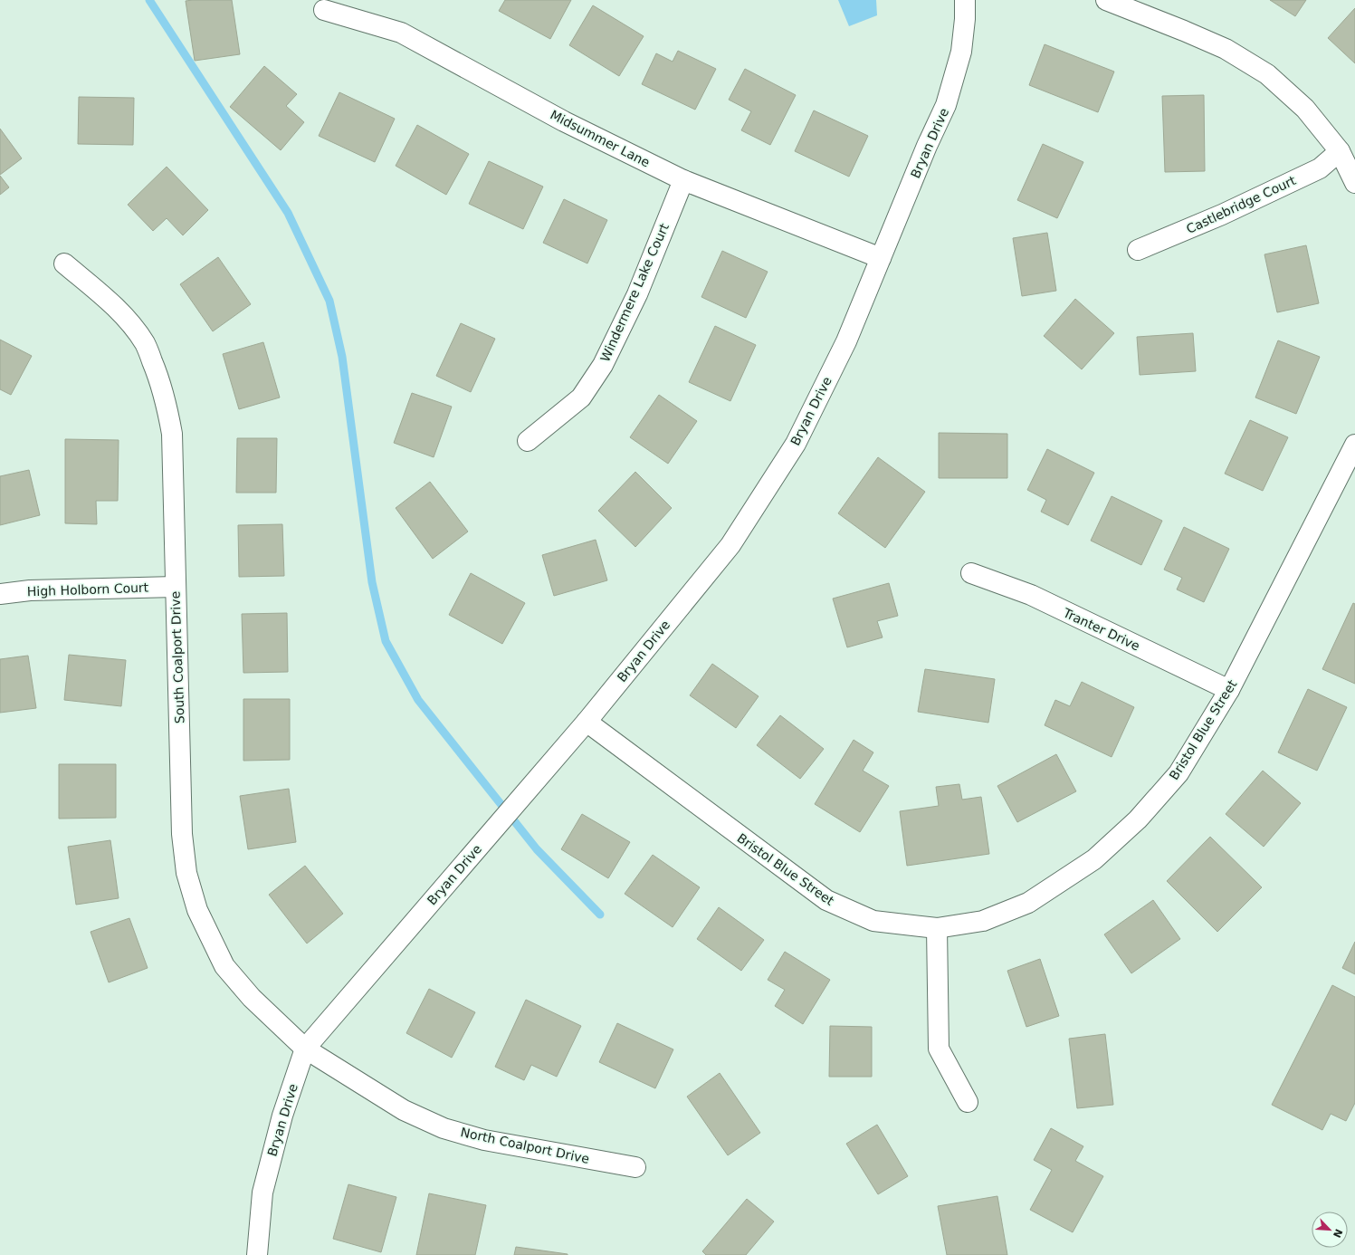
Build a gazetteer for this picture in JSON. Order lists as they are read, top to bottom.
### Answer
{
  "streets": {
    "street": [
      "Midsummer Lane",
      "Bryan Drive",
      "Castlebridge Court",
      "Windermere Lake Court",
      "High Holborn Court",
      "Tranter Drive",
      "South Coalport Drive",
      "Bristol Blue Street",
      "North Coalport Drive"
    ]
  },
  "crossings": [
    ["Midsummer Lane", "Bryan Drive"],
    ["Midsummer Lane", "Windermere Lake Court"],
    ["Bryan Drive", "South Coalport Drive"],
    ["Bryan Drive", "Bristol Blue Street"],
    ["Bryan Drive", "North Coalport Drive"],
    ["High Holborn Court", "South Coalport Drive"],
    ["Tranter Drive", "Bristol Blue Street"],
    ["South Coalport Drive", "North Coalport Drive"]
  ],
  "north": "bottom right"
}
